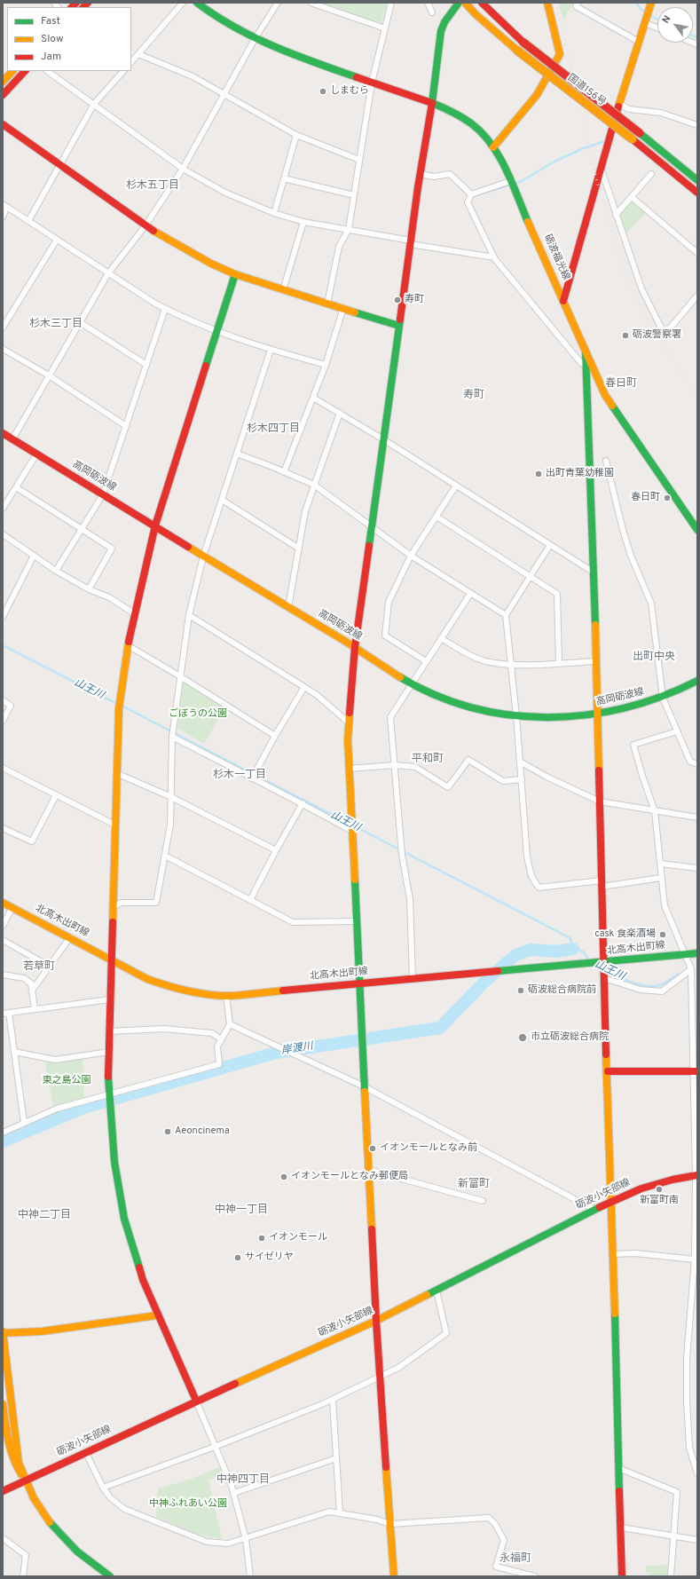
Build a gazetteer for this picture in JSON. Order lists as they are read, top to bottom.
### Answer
{
  "streets": {
    "main road": [
      "国道156号",
      "砺波福光線",
      "高岡砺波線",
      "北高木出町線",
      "砺波小矢部線"
    ]
  },
  "districts": [
    "杉木五丁目",
    "杉木三丁目",
    "春日町",
    "寿町",
    "杉木四丁目",
    "出町中央",
    "平和町",
    "杉木一丁目",
    "若草町",
    "新富町",
    "中神一丁目",
    "中神二丁目",
    "中神四丁目",
    "永福町"
  ],
  "water": ["山王川", "岸渡川"],
  "parks": ["ごぼうの公園", "東之島公園", "中神ふれあい公園"],
  "places": [
    "しまむら",
    "寿町",
    "砺波警察署",
    "出町青葉幼稚園",
    "春日町",
    "cask 食楽酒場",
    "砺波総合病院前",
    "市立砺波総合病院",
    "Aeoncinema",
    "イオンモールとなみ前",
    "イオンモールとなみ郵便局",
    "新富町南",
    "イオンモール",
    "サイゼリヤ"
  ],
  "legend": ["Fast", "Slow", "Jam"],
  "north": "top left"
}
